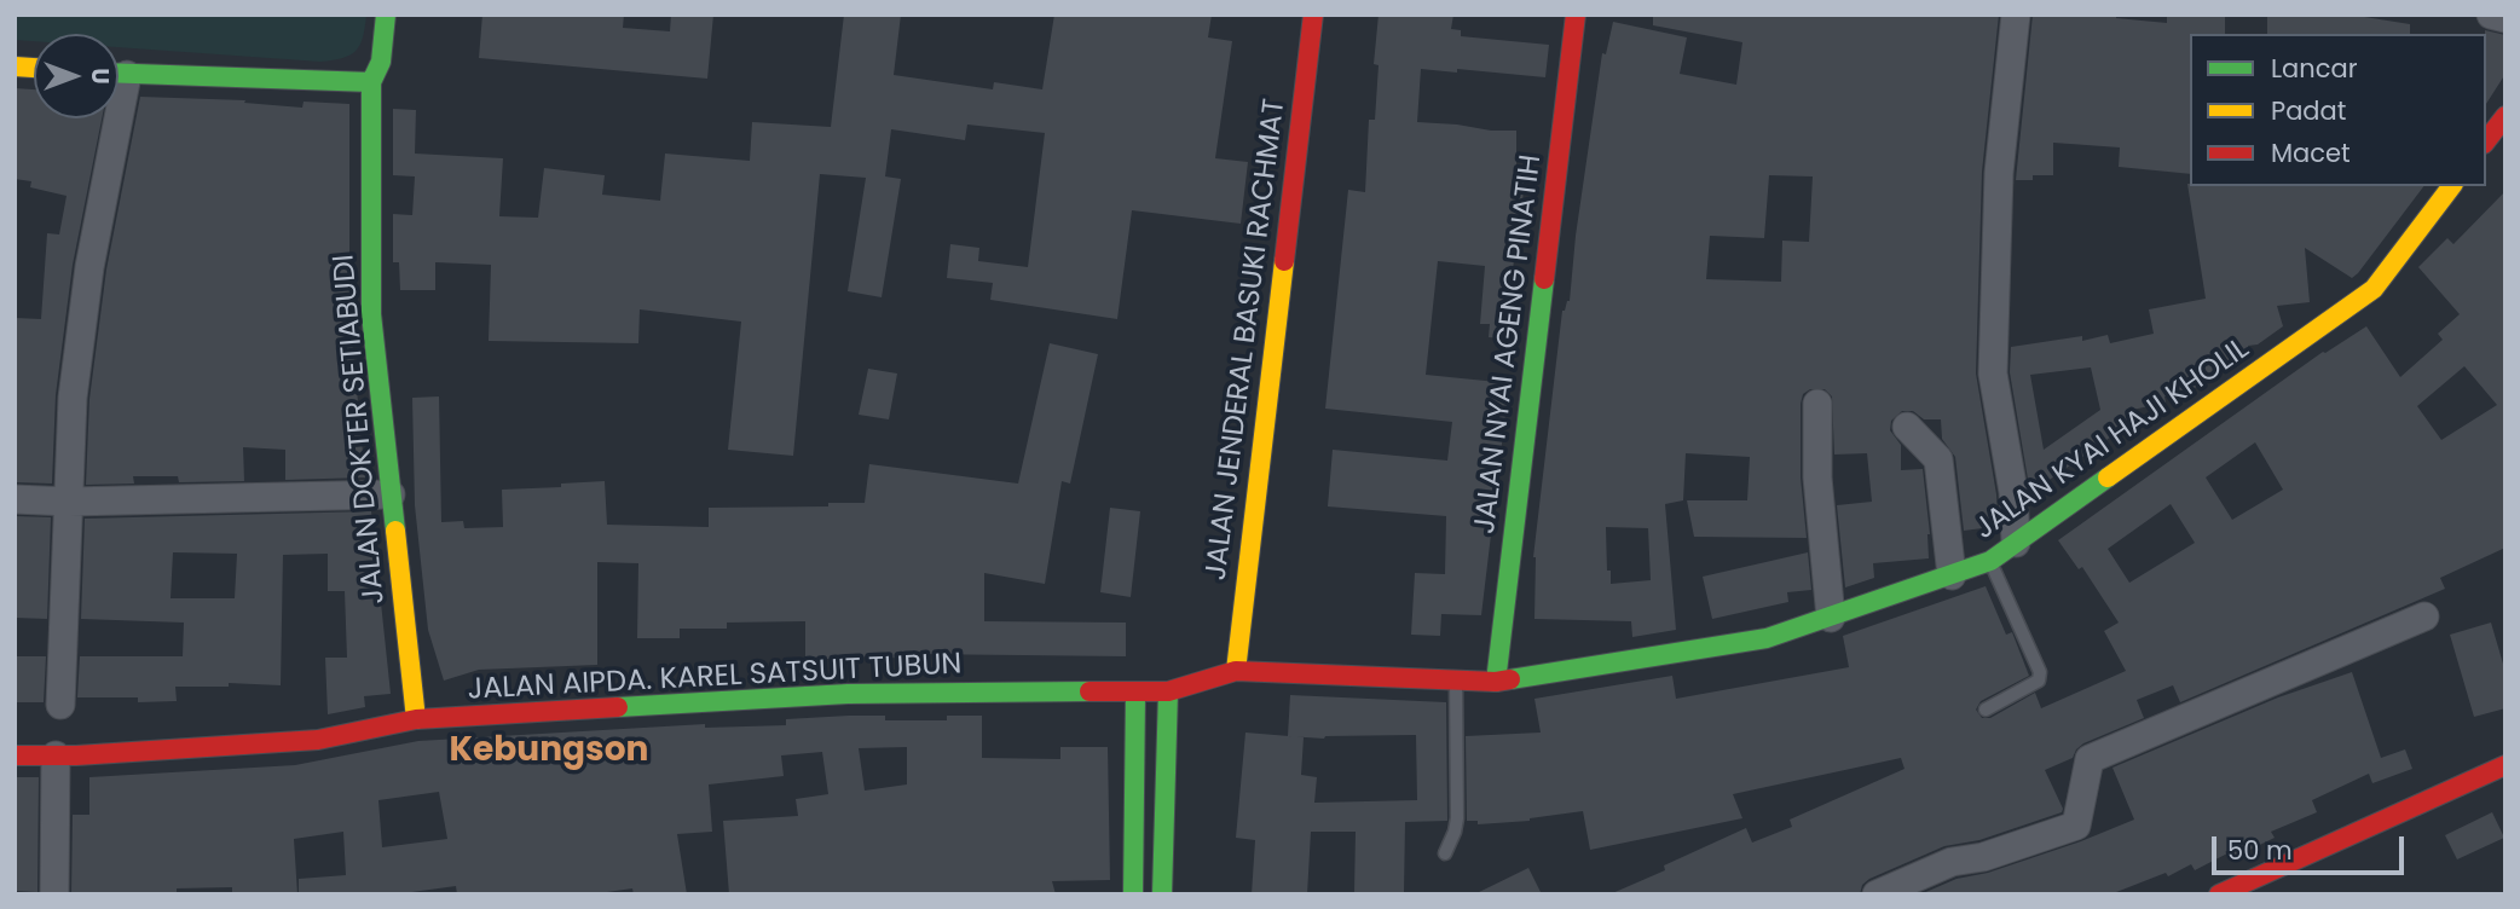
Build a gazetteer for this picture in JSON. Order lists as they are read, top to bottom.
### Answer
{
  "streets": {
    "main road": [
      "JALAN JENDERAL BASUKI RACHMAT",
      "JALAN NYAI AGENG PINATIH",
      "JALAN DOKTER SETIABUDI",
      "JALAN KYAI HAJI KHOLIL",
      "JALAN AIPDA. KAREL SATSUIT TUBUN"
    ]
  },
  "crossings": [
    ["JALAN JENDERAL BASUKI RACHMAT", "JALAN KYAI HAJI KHOLIL"],
    ["JALAN NYAI AGENG PINATIH", "JALAN KYAI HAJI KHOLIL"],
    ["JALAN DOKTER SETIABUDI", "JALAN AIPDA. KAREL SATSUIT TUBUN"],
    ["JALAN KYAI HAJI KHOLIL", "JALAN AIPDA. KAREL SATSUIT TUBUN"]
  ],
  "districts": ["Kebungson"],
  "legend": ["Lancar", "Padat", "Macet"],
  "scale_bar": "50 m",
  "north": "right"
}
